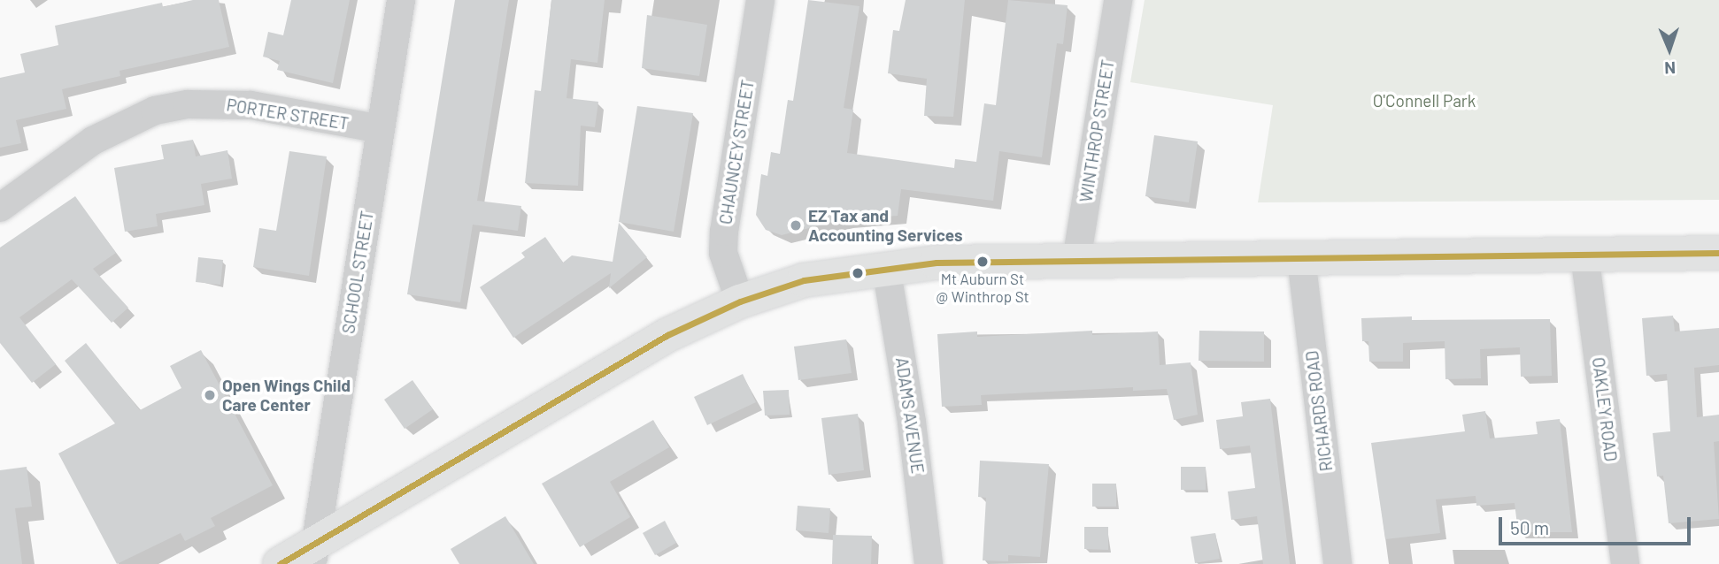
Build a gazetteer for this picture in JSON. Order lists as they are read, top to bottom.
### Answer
{
  "streets": {
    "street": [
      "PORTER STREET",
      "WINTHROP STREET",
      "CHAUNCEY STREET",
      "SCHOOL STREET",
      "OAKLEY ROAD",
      "RICHARDS ROAD",
      "ADAMS AVENUE"
    ]
  },
  "crossings": [
    ["PORTER STREET", "SCHOOL STREET"]
  ],
  "parks": ["O'Connell Park"],
  "places": ["EZ Tax and Accounting Services", "Mt Auburn St @ Winthrop St", "Open Wings Child Care Center"],
  "scale_bar": "50 m",
  "north": "bottom"
}
